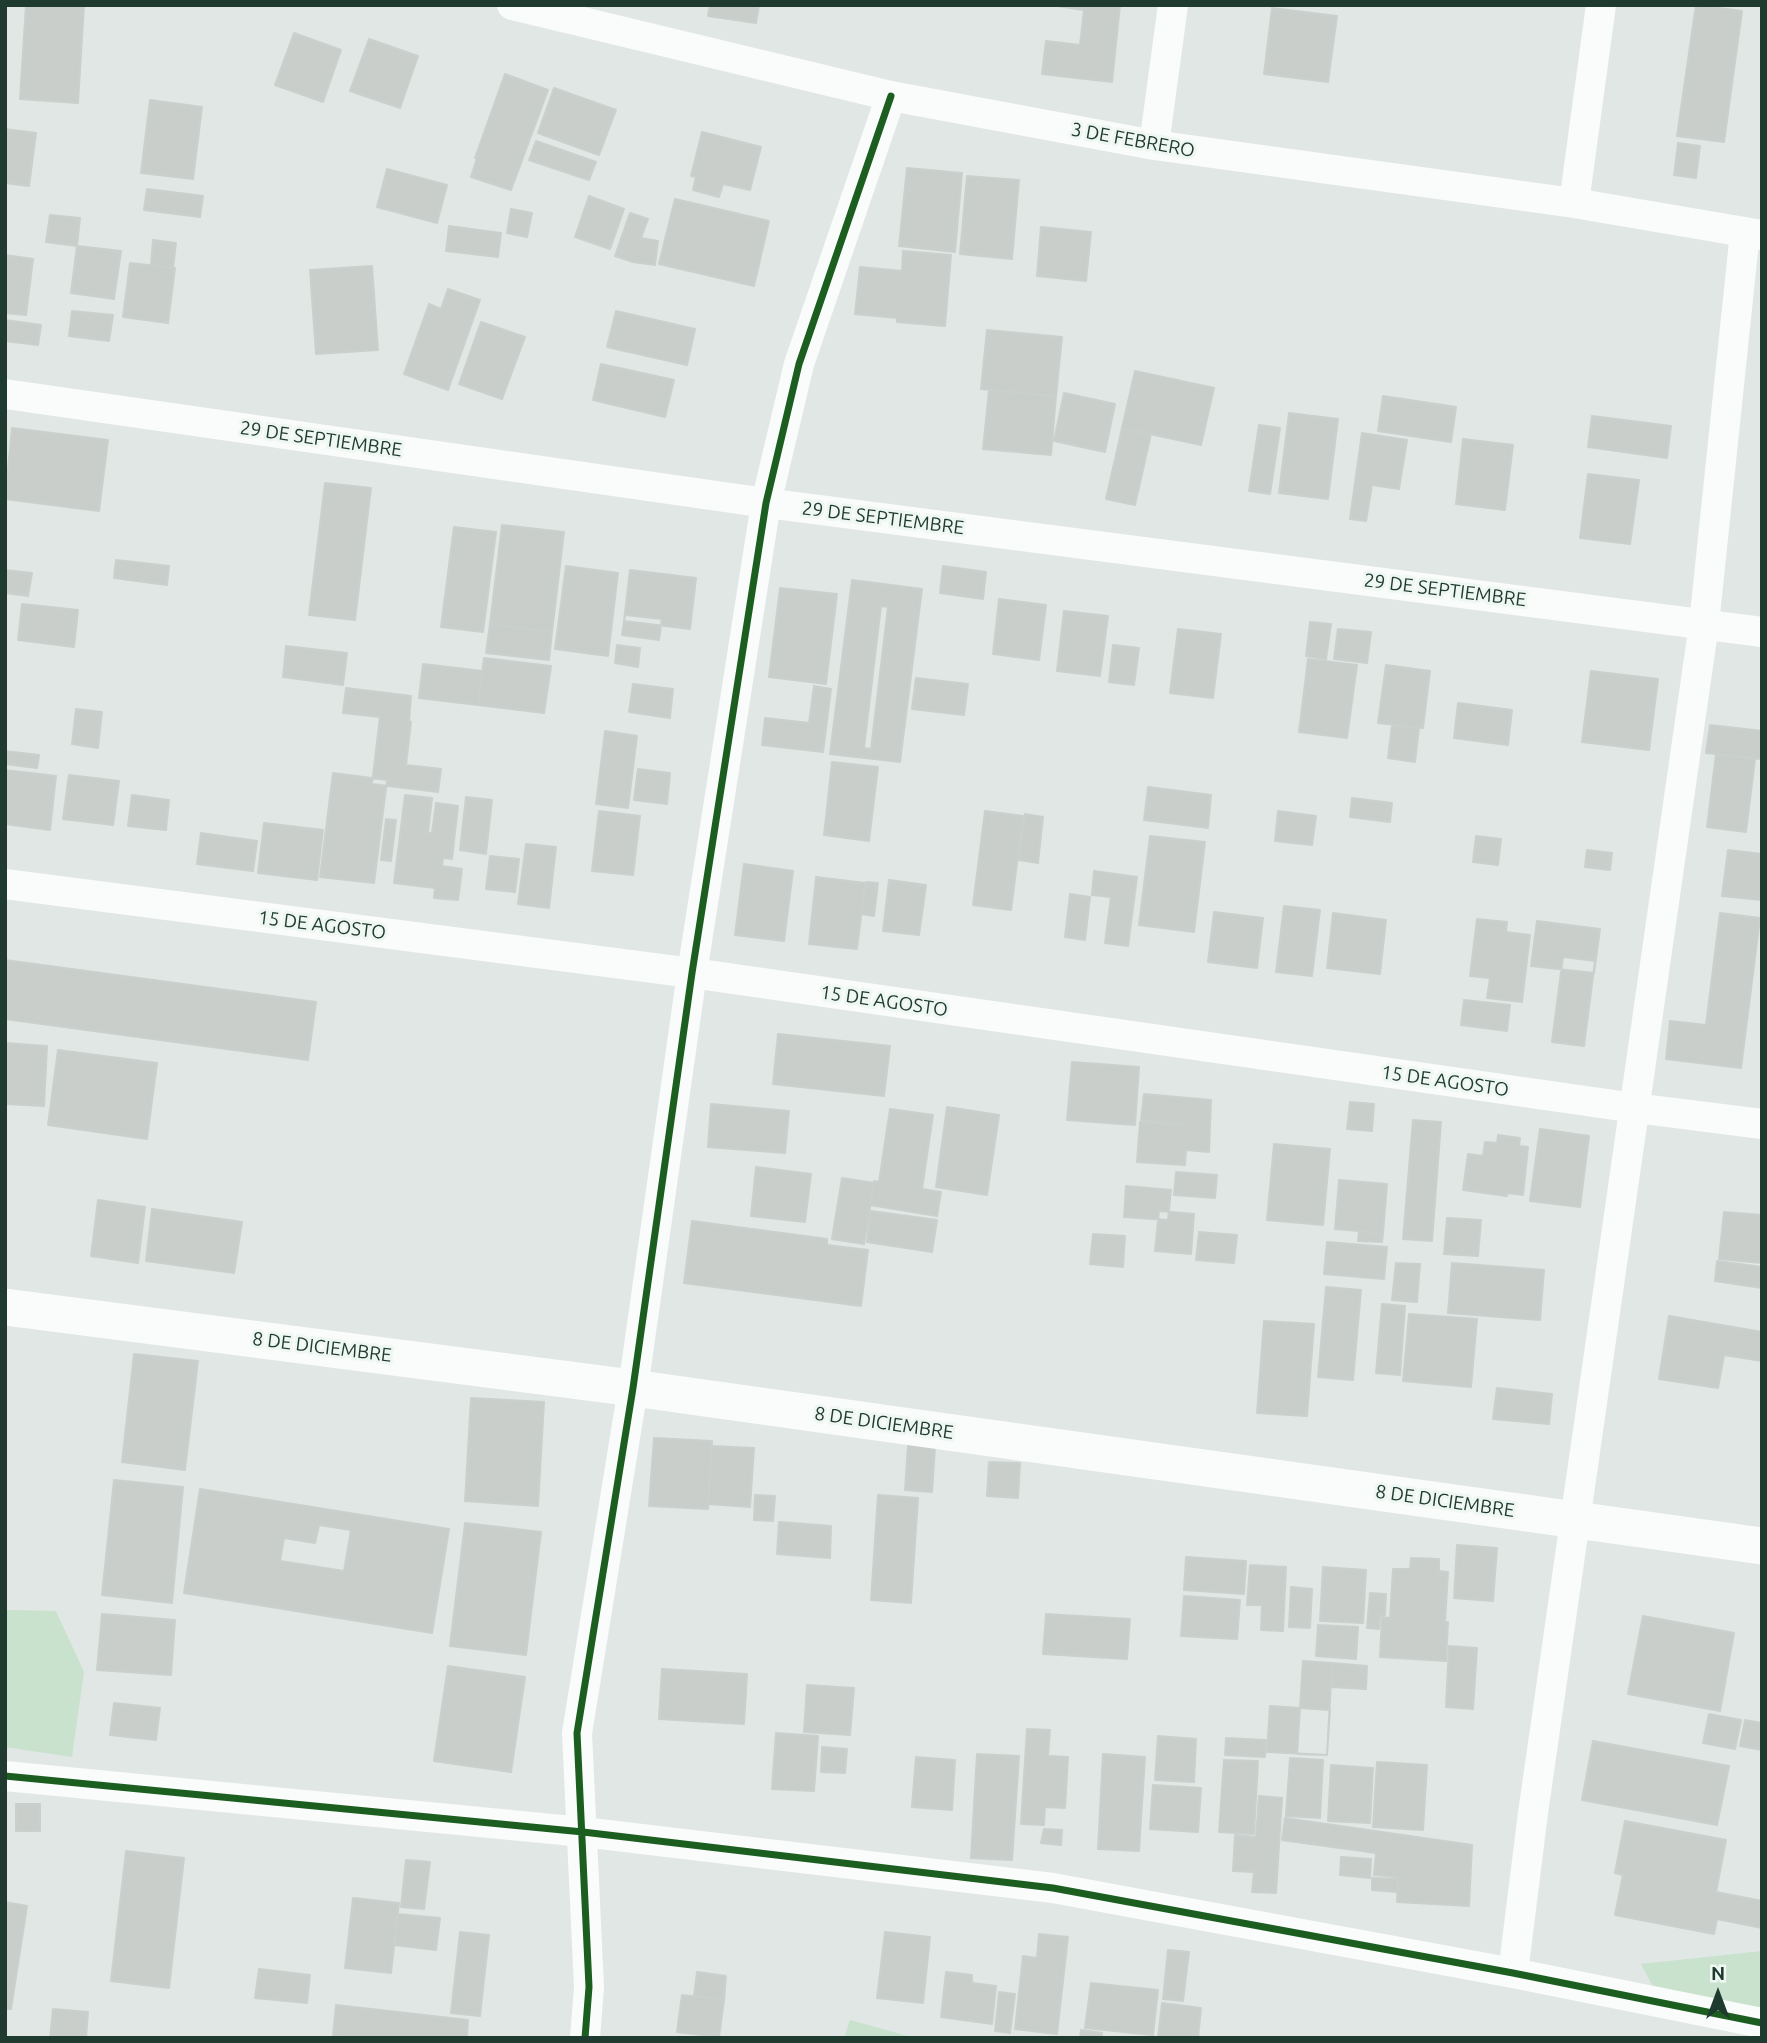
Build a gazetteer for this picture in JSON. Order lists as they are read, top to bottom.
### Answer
{
  "streets": {
    "street": [
      "3 DE FEBRERO",
      "29 DE SEPTIEMBRE",
      "15 DE AGOSTO",
      "8 DE DICIEMBRE"
    ]
  },
  "north": "top"
}
